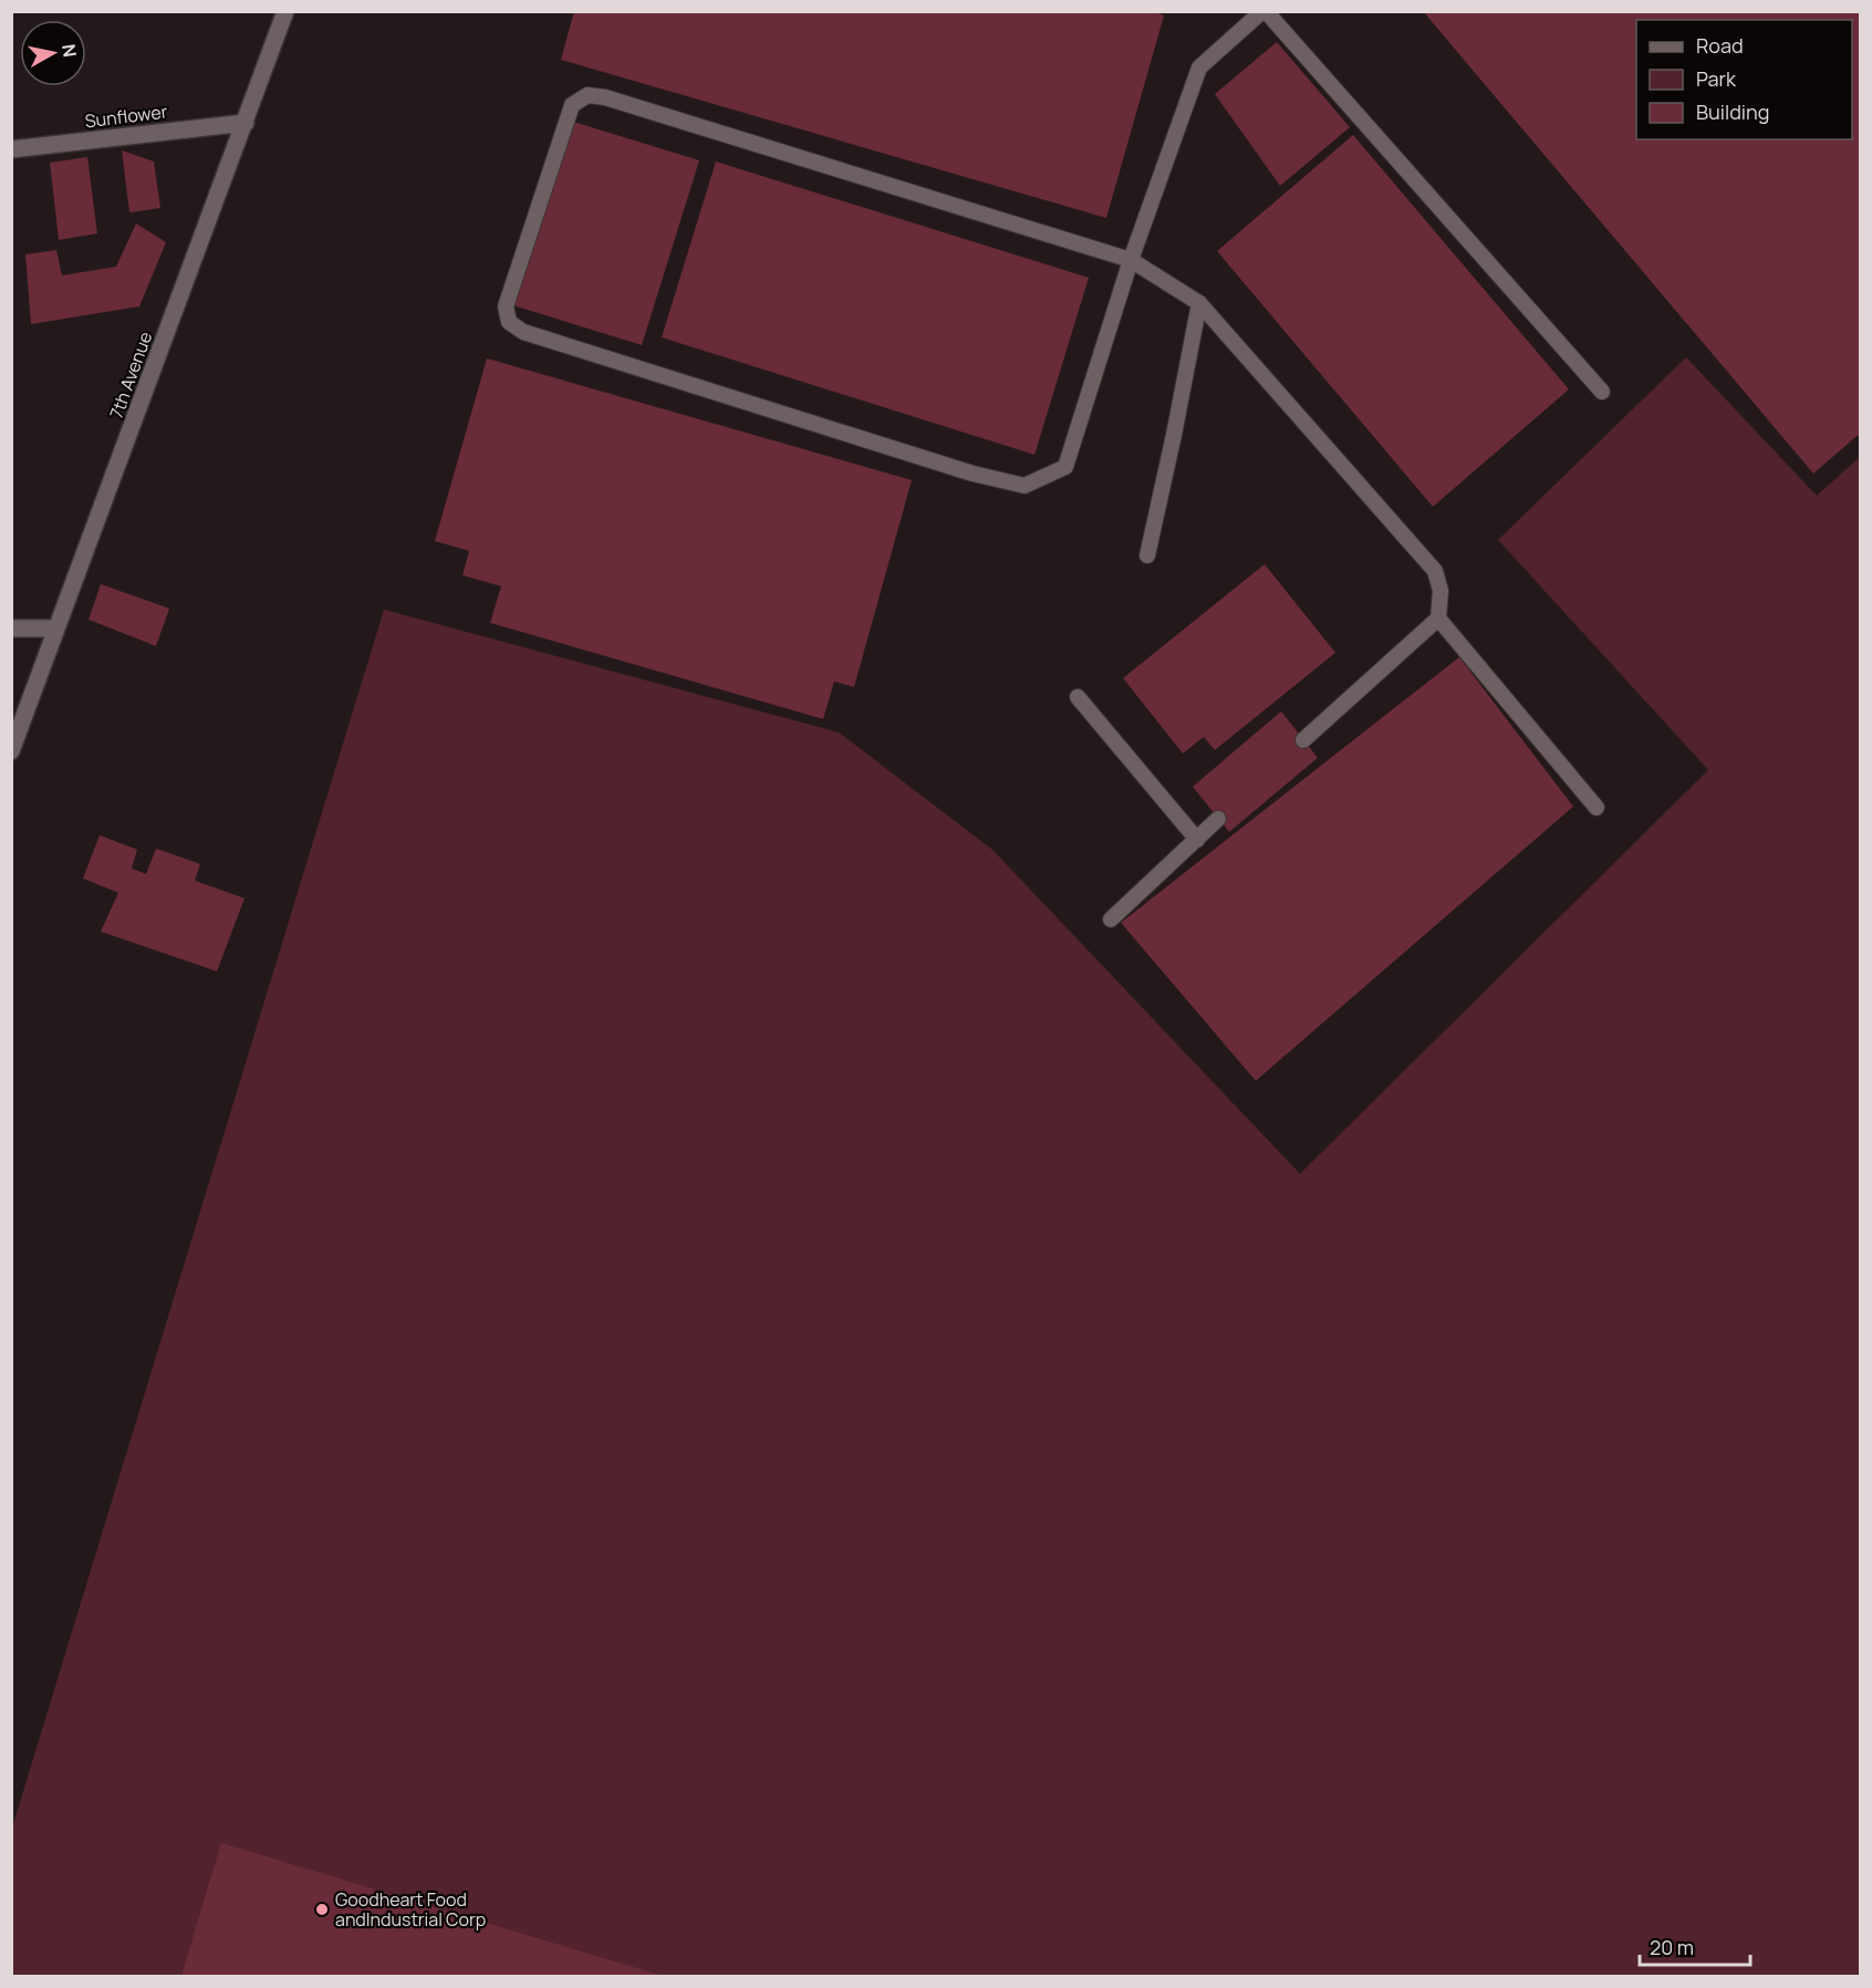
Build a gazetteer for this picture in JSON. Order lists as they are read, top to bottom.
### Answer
{
  "streets": {
    "street": ["Sunflower", "7th Avenue"]
  },
  "crossings": [
    ["Sunflower", "7th Avenue"]
  ],
  "places": ["Goodheart Food andIndustrial Corp"],
  "legend": ["Road", "Park", "Building"],
  "scale_bar": "20 m",
  "north": "right"
}
